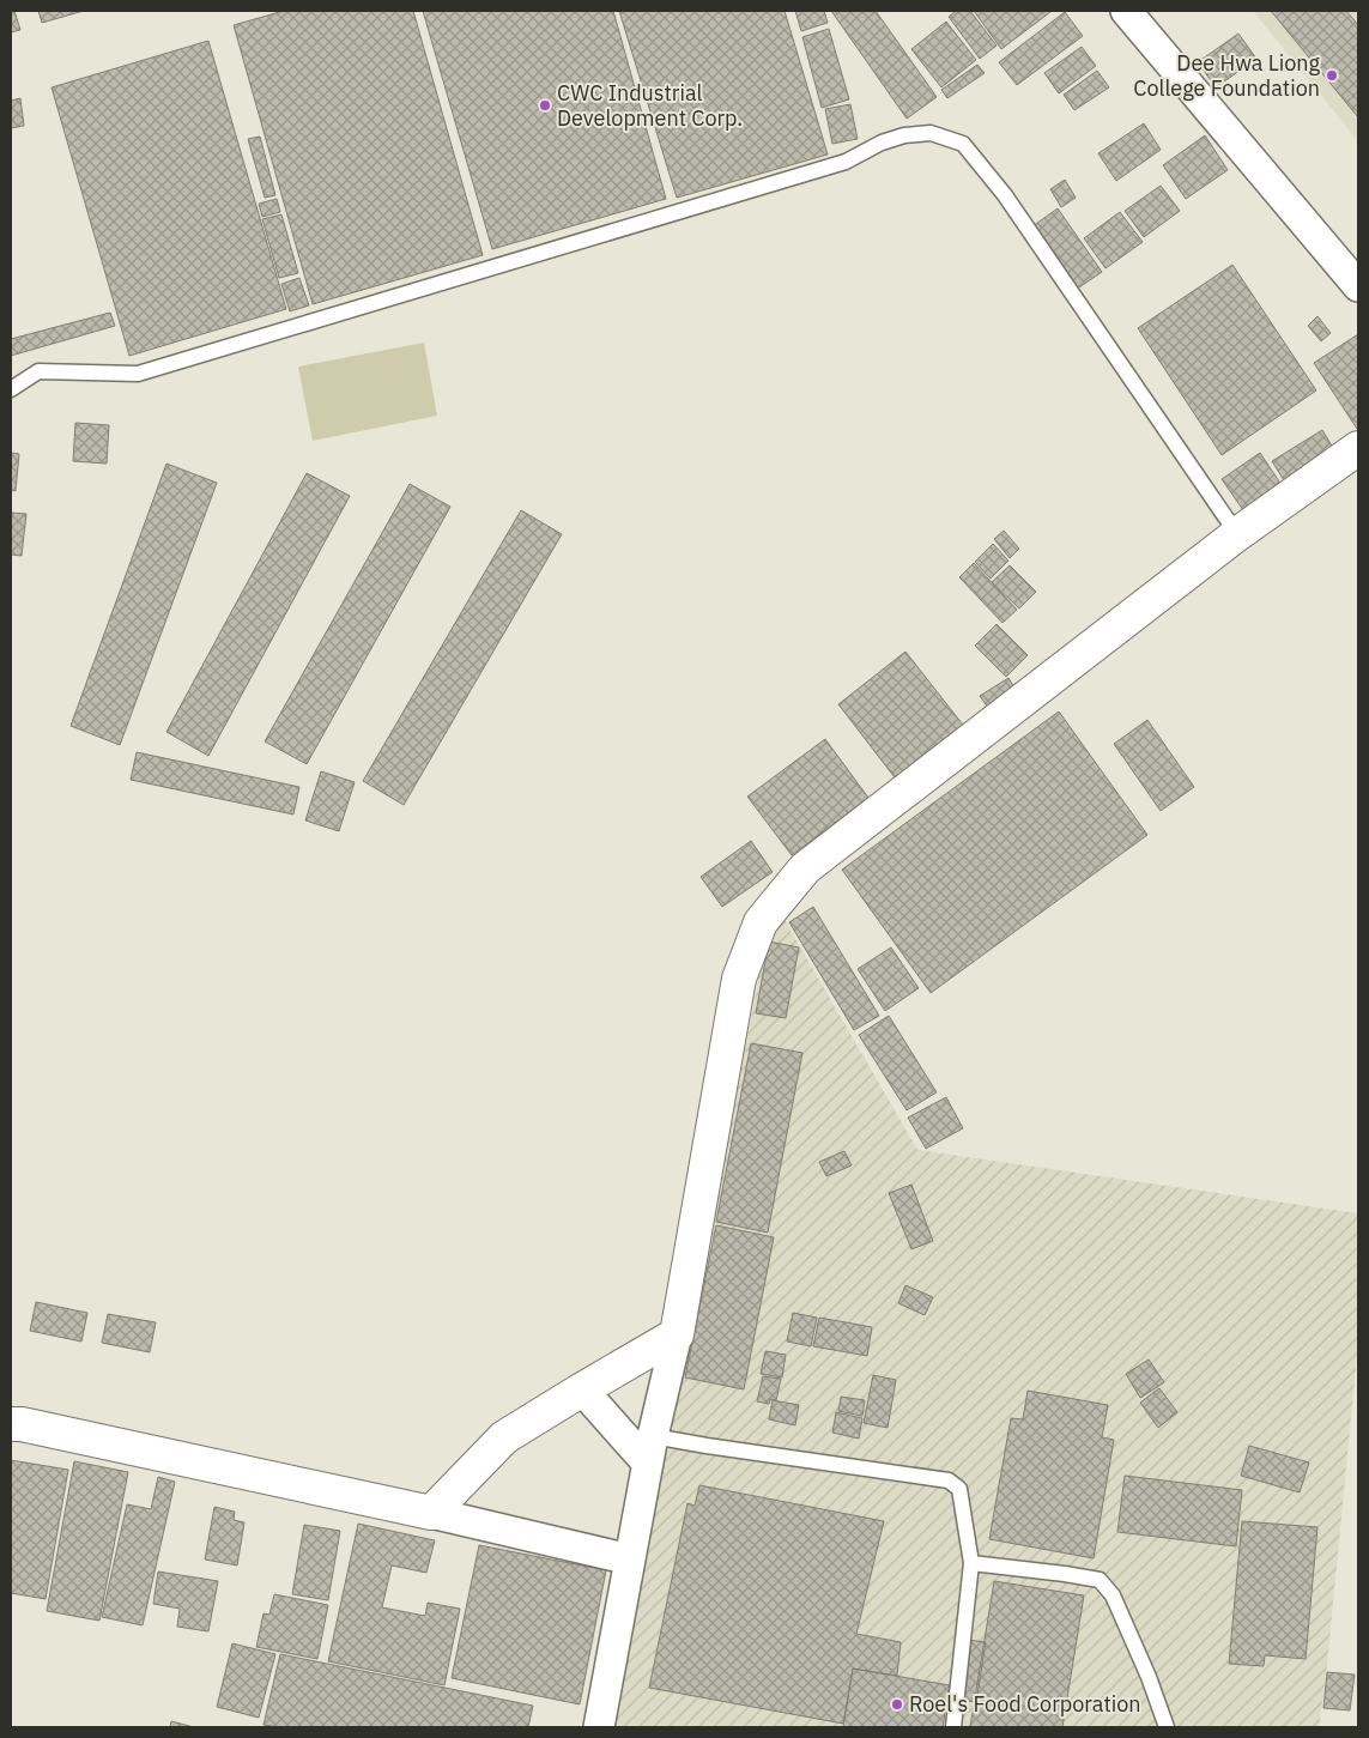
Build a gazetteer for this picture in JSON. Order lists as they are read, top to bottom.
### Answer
{
  "places": ["Dee Hwa Liong College Foundation", "CWC Industrial Development Corp.", "Roel's Food Corporation"]
}
